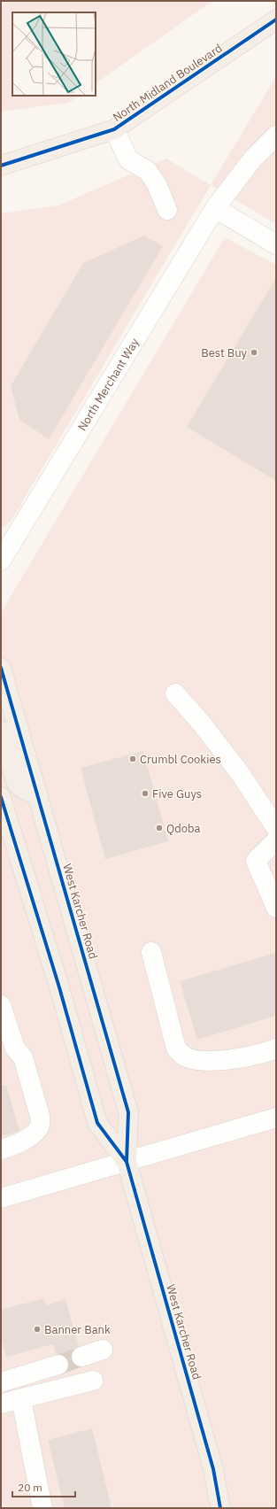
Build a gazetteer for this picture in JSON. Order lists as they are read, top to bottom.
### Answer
{
  "streets": {
    "main road": ["North Midland Boulevard", "West Karcher Road"],
    "street": ["North Merchant Way"]
  },
  "places": [
    "Best Buy",
    "Crumbl Cookies",
    "Five Guys",
    "Qdoba",
    "Banner Bank"
  ],
  "scale_bar": "20 m"
}
